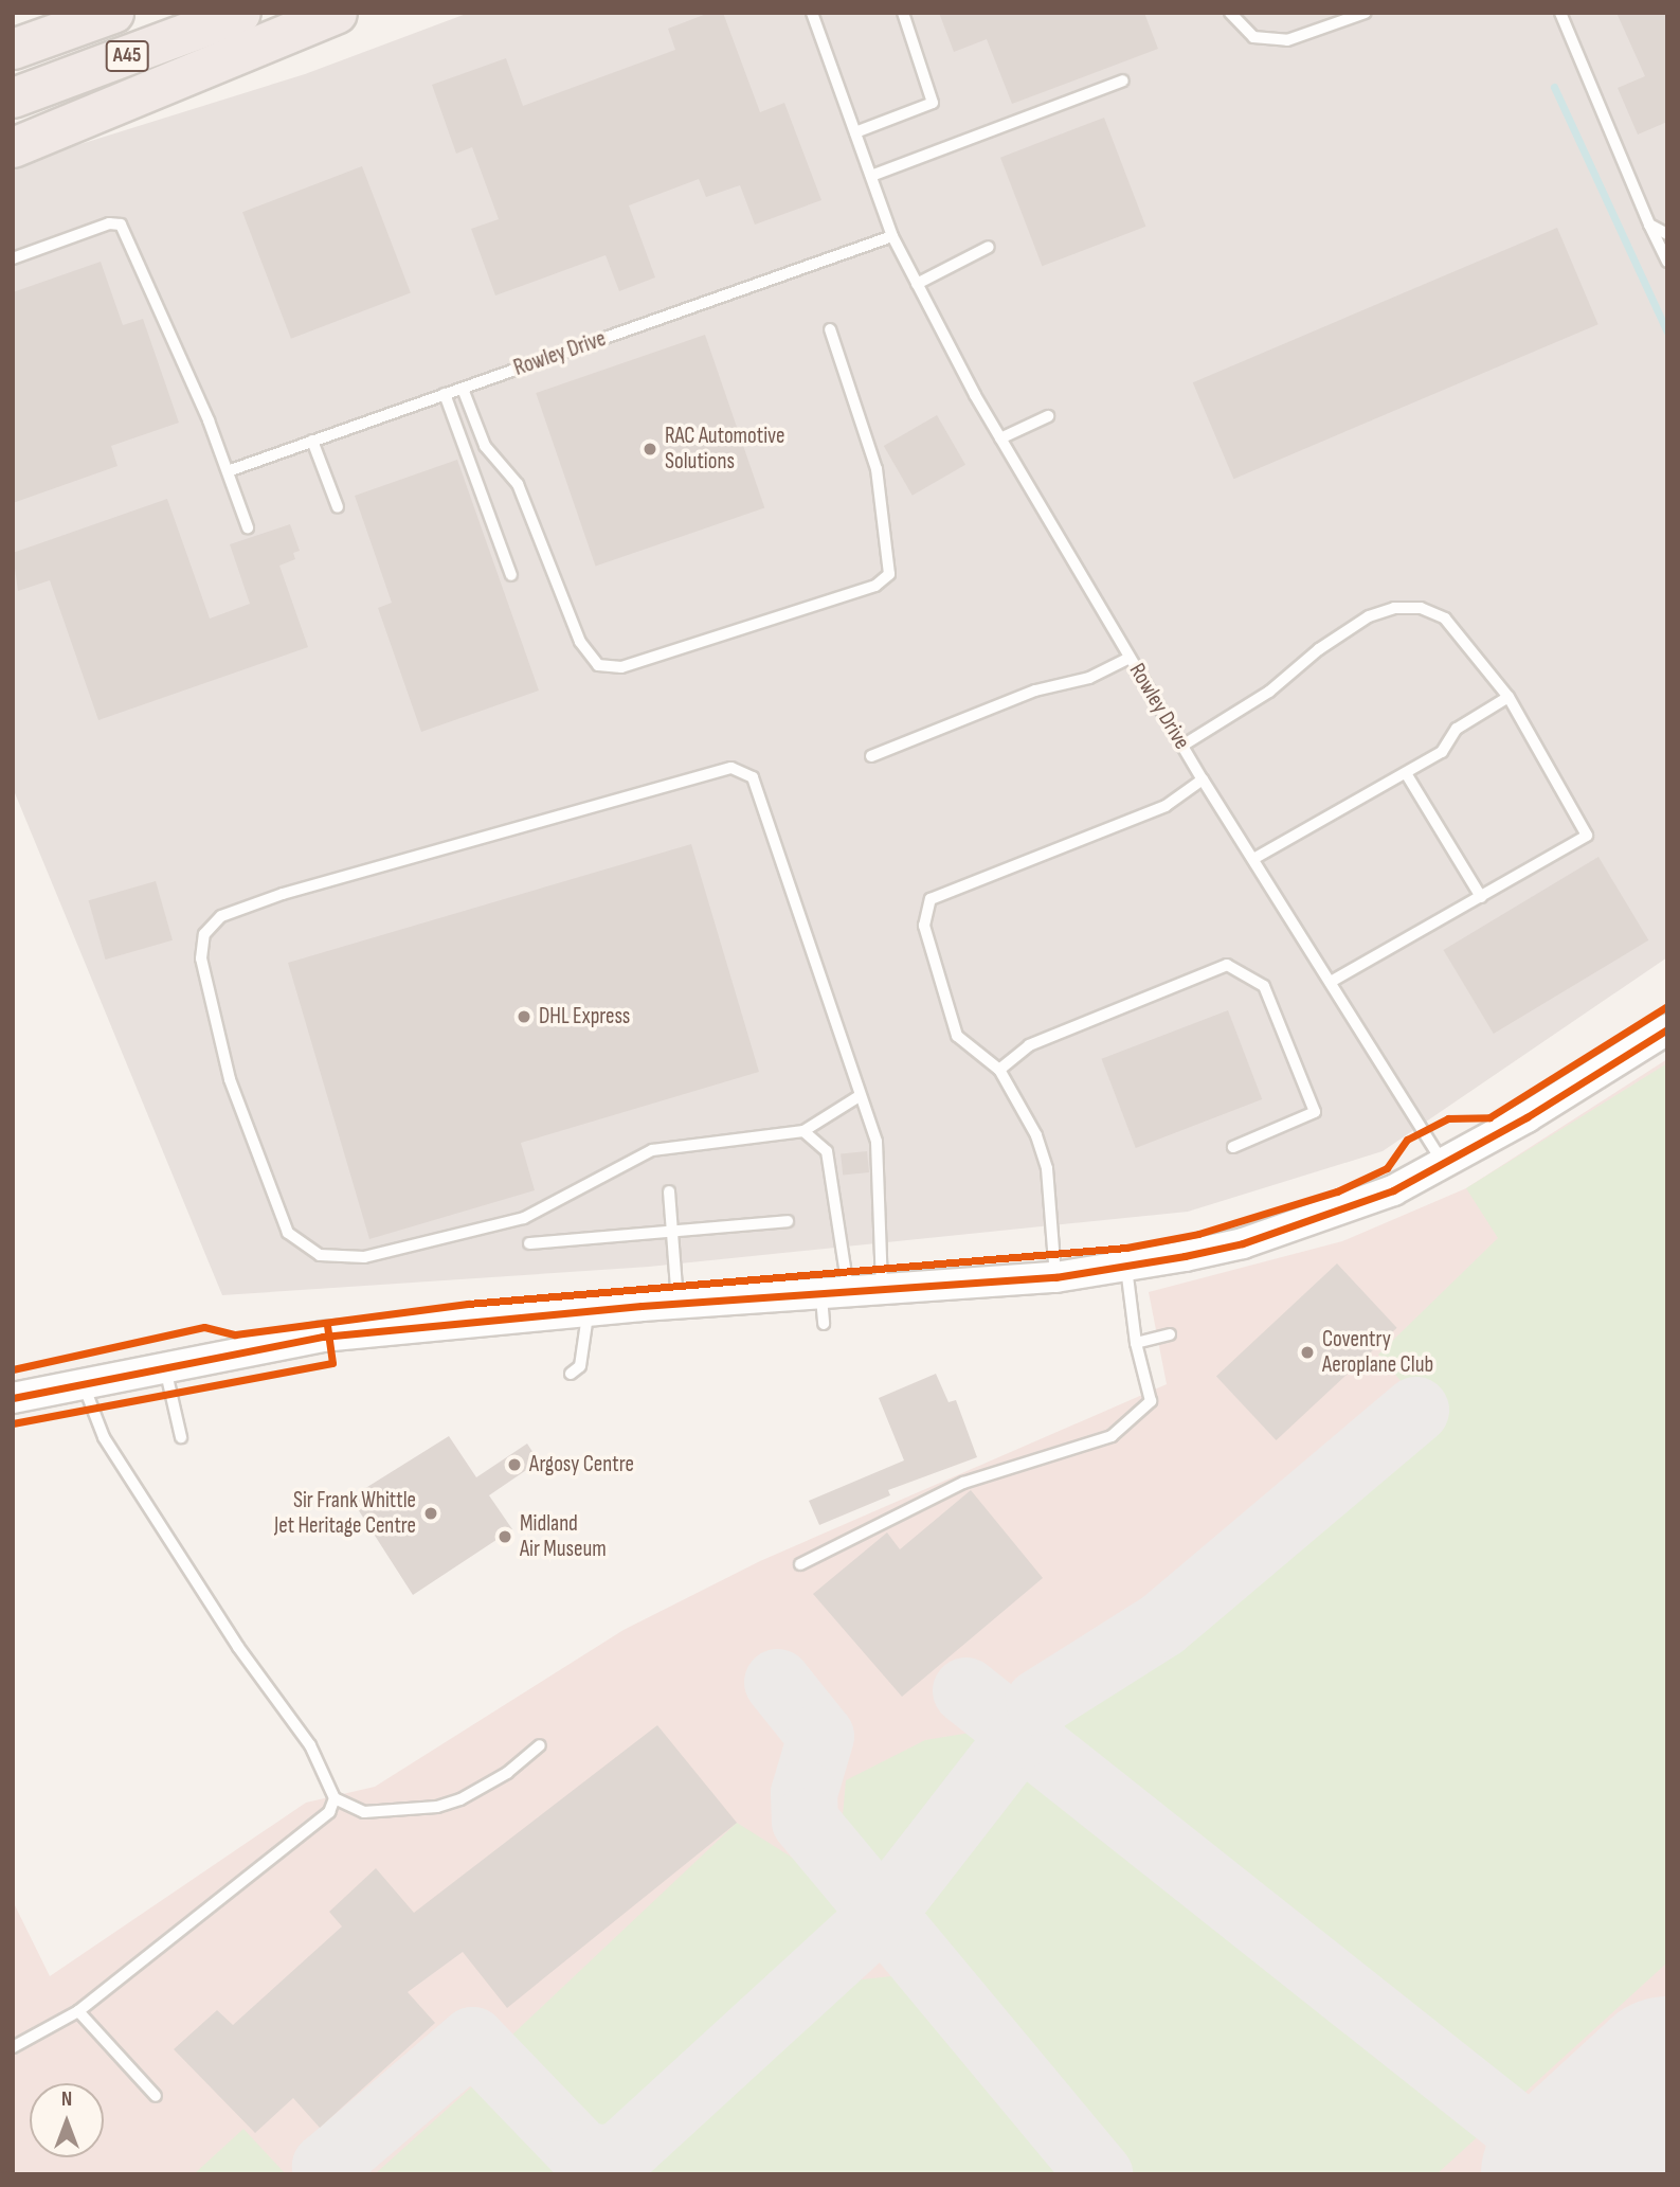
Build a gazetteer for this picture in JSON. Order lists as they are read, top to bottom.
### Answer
{
  "streets": {
    "highway": ["A45"],
    "lane": ["Rowley Drive"]
  },
  "places": [
    "RAC Automotive Solutions",
    "DHL Express",
    "Coventry Aeroplane Club",
    "Argosy Centre",
    "Sir Frank Whittle Jet Heritage Centre",
    "Midland Air Museum"
  ],
  "north": "top"
}
